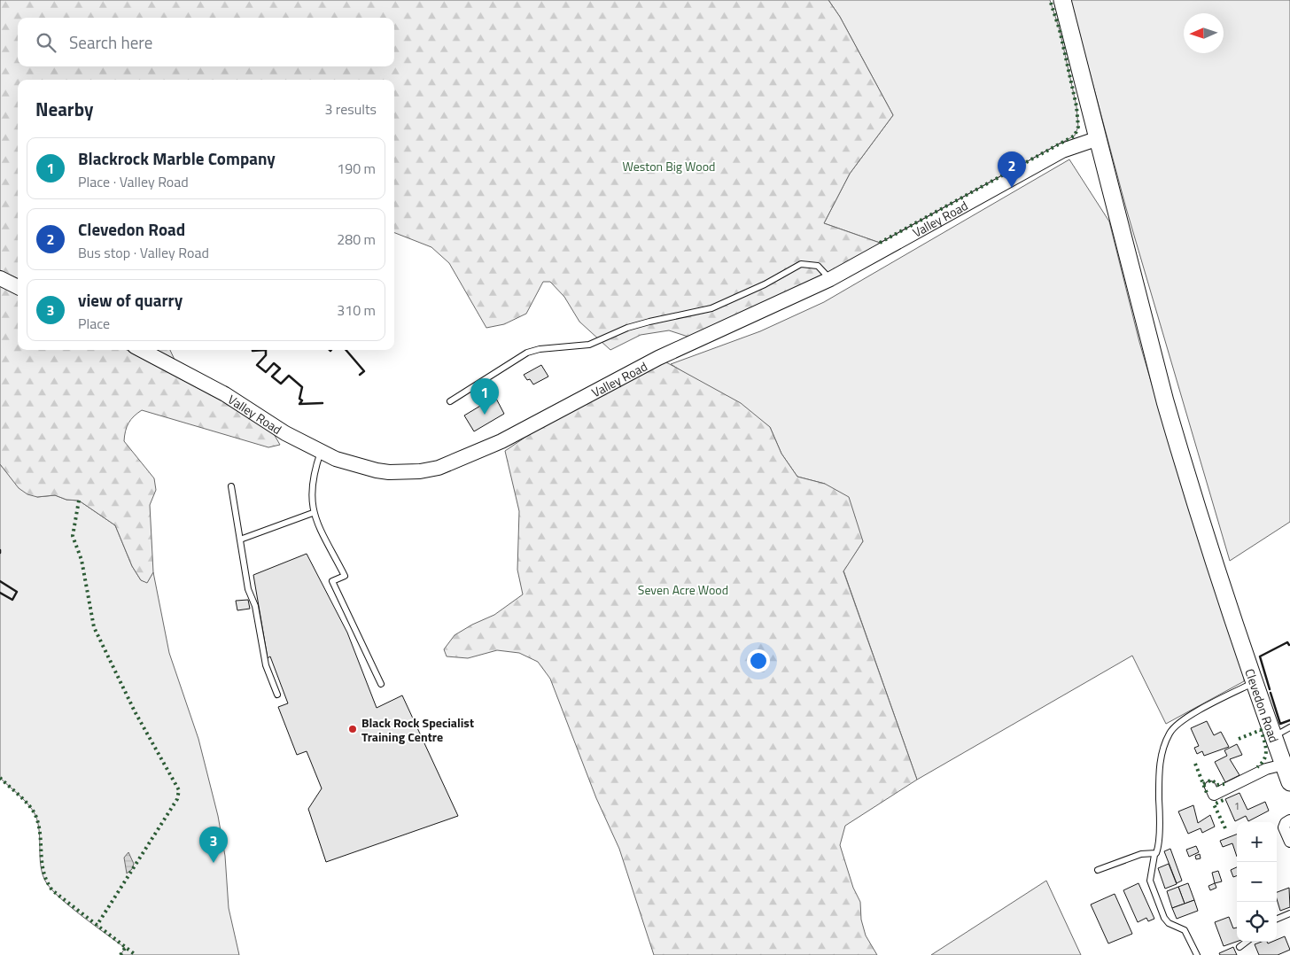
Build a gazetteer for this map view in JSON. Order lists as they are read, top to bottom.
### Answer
{
  "streets": {
    "main road": ["Clevedon Road"],
    "street": ["Valley Road"]
  },
  "crossings": [
    ["Valley Road", "Clevedon Road"]
  ],
  "parks": ["Weston Big Wood", "Seven Acre Wood"],
  "places": ["Black Rock Specialist Training Centre"],
  "house_numbers": ["1"],
  "north": "left",
  "page": {
    "search": "Search here",
    "heading": ["Nearby", "3 results"],
    "list": [
      {
        "mark": "1",
        "name": "Blackrock Marble Company",
        "note": "Place · Valley Road",
        "value": "190 m"
      },
      {
        "mark": "2",
        "name": "Clevedon Road",
        "note": "Bus stop · Valley Road",
        "value": "280 m"
      },
      {
        "mark": "3",
        "name": "view of quarry",
        "note": "Place",
        "value": "310 m"
      }
    ],
    "pins": ["2", "1", "3"],
    "map_buttons": ["+", "−"]
  }
}
